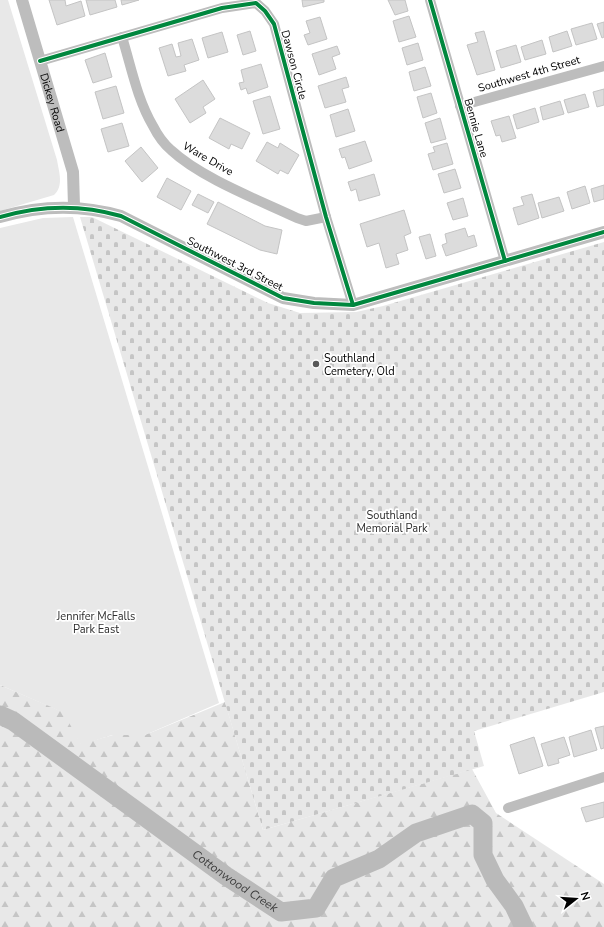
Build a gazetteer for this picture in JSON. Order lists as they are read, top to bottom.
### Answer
{
  "streets": {
    "street": [
      "Dawson Circle",
      "Southwest 4th Street",
      "Dickey Road",
      "Bennie Lane",
      "Ware Drive",
      "Southwest 3rd Street"
    ]
  },
  "crossings": [
    ["Dawson Circle", "Dickey Road"],
    ["Dawson Circle", "Ware Drive"],
    ["Dawson Circle", "Southwest 3rd Street"],
    ["Southwest 4th Street", "Bennie Lane"],
    ["Dickey Road", "Southwest 3rd Street"],
    ["Bennie Lane", "Southwest 3rd Street"]
  ],
  "water": ["Cottonwood Creek"],
  "parks": ["Southland Memorial Park", "Jennifer McFalls Park East"],
  "places": ["Southland Cemetery, Old"],
  "north": "right"
}
